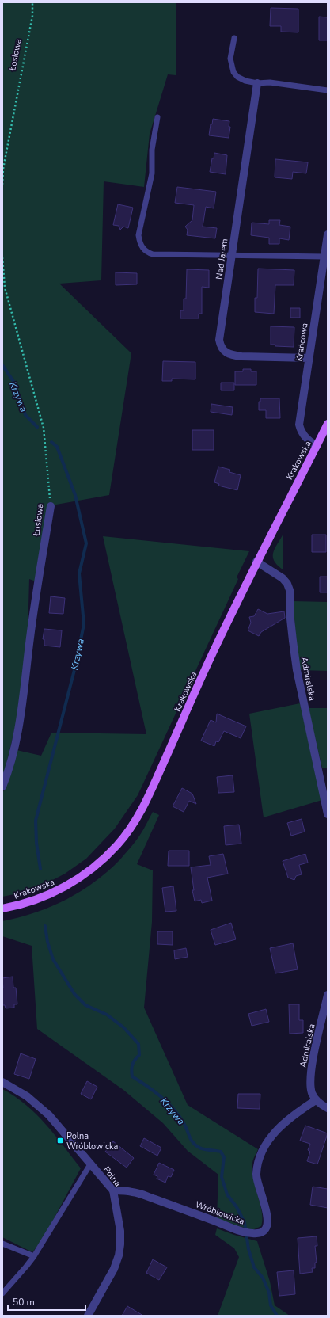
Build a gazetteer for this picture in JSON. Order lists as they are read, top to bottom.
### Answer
{
  "streets": {
    "main road": ["Krakowska"],
    "street": [
      "Łosiowa",
      "Nad Jarem",
      "Krańcowa",
      "Admiralska",
      "Polna",
      "Wróblowicka"
    ]
  },
  "crossings": [
    ["Nad Jarem", "Krańcowa"],
    ["Krańcowa", "Krakowska"],
    ["Krakowska", "Admiralska"],
    ["Admiralska", "Wróblowicka"],
    ["Polna", "Wróblowicka"]
  ],
  "water": ["Krzywa"],
  "places": {
    "transit": ["Polna Wróblowicka"]
  },
  "scale_bar": "50 m"
}
